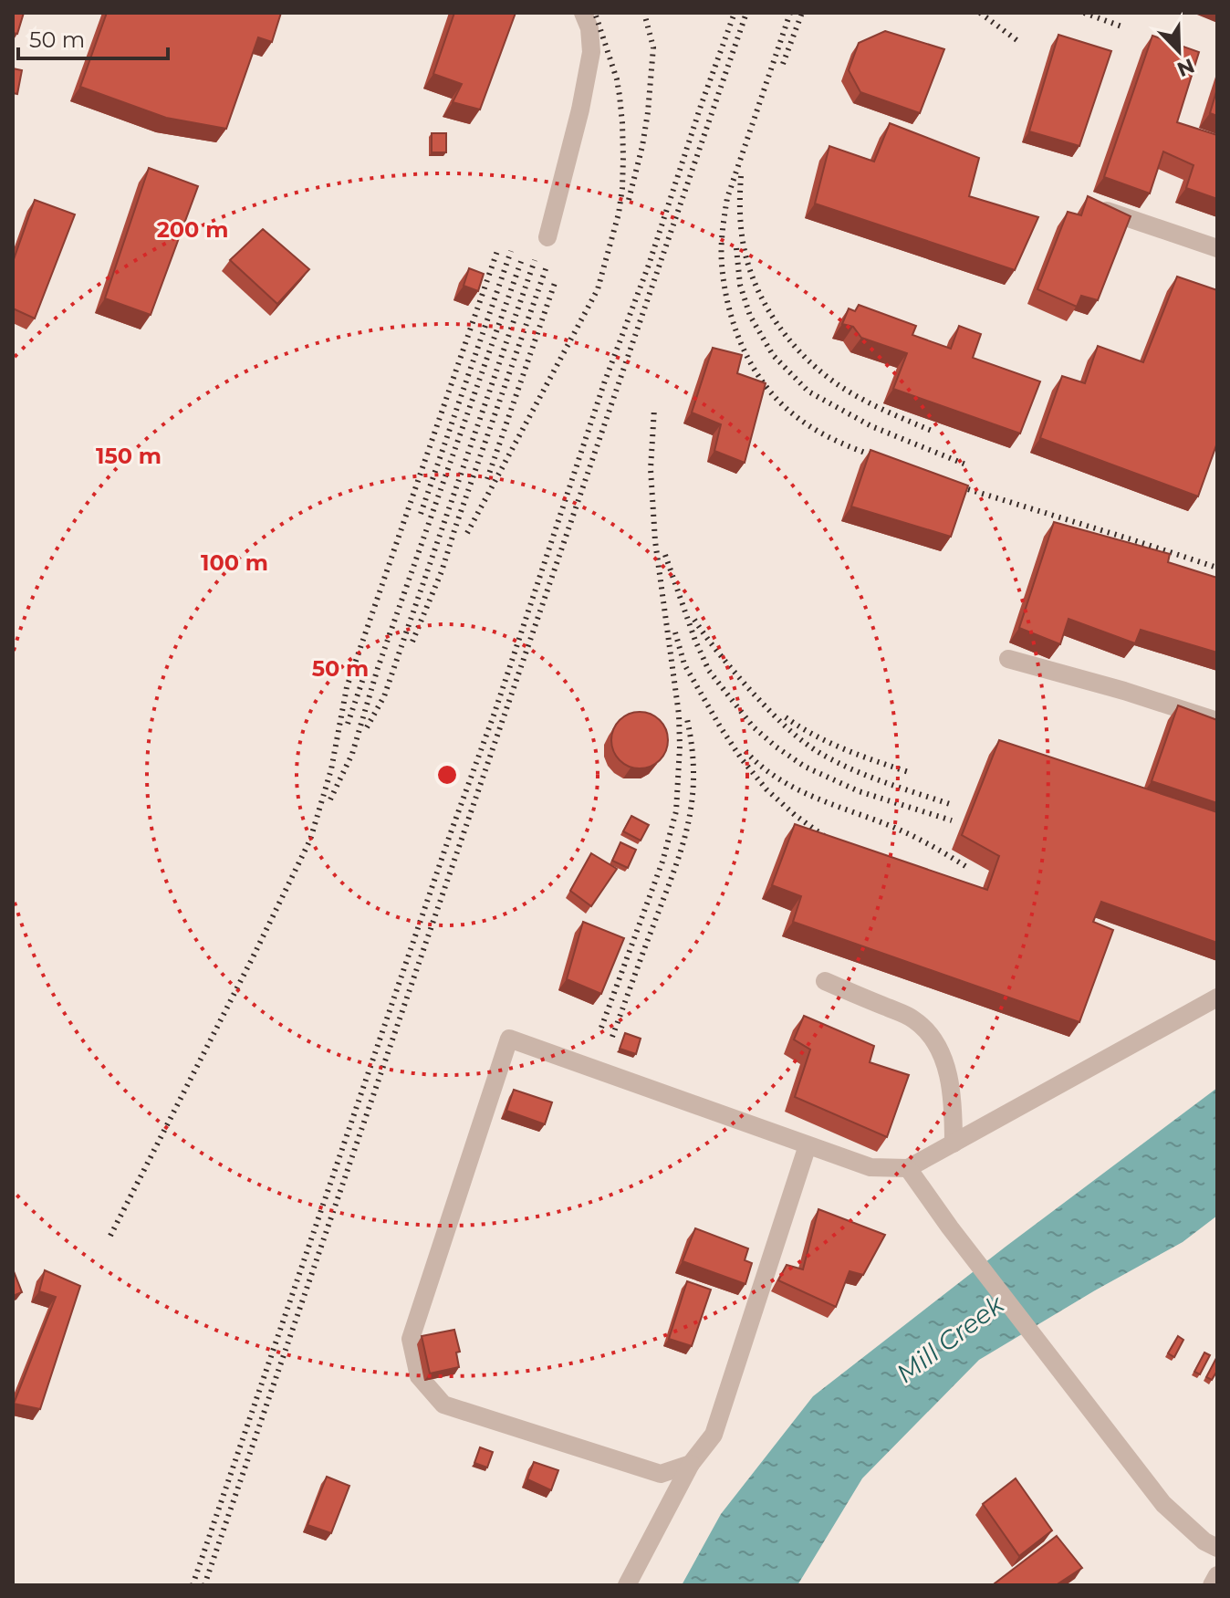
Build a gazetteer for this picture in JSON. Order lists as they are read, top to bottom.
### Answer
{
  "water": ["Mill Creek"],
  "scale_bar": "50 m",
  "north": "bottom right",
  "rings": [
    "200 m",
    "150 m",
    "100 m",
    "50 m"
  ]
}
